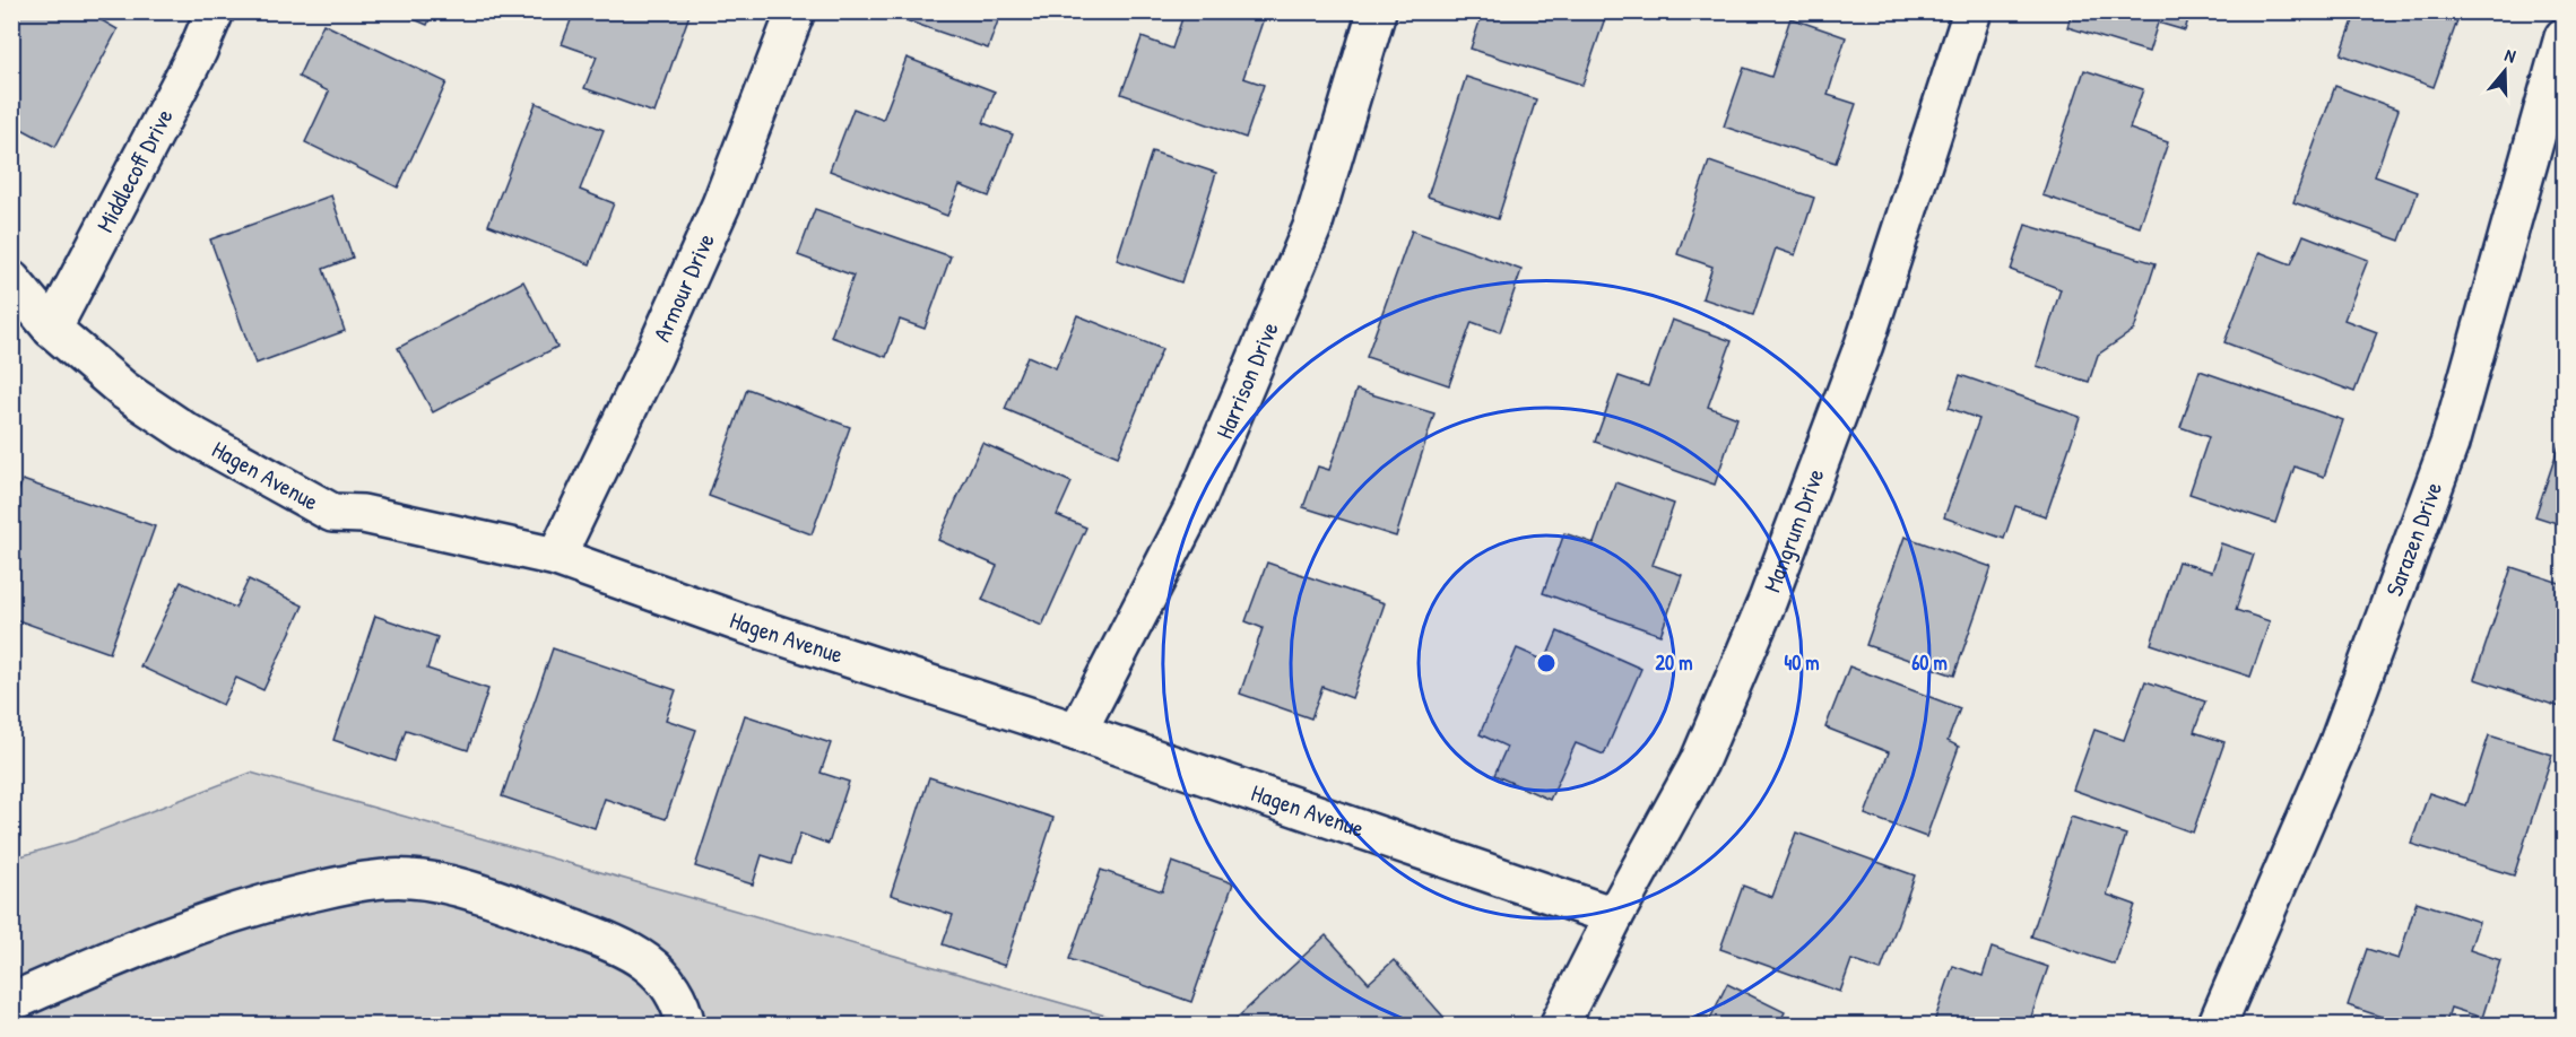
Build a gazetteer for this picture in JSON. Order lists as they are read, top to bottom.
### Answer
{
  "streets": {
    "street": [
      "Middlecoff Drive",
      "Armour Drive",
      "Harrison Drive",
      "Hagen Avenue",
      "Mangrum Drive",
      "Sarazen Drive"
    ]
  },
  "crossings": [
    ["Middlecoff Drive", "Hagen Avenue"],
    ["Armour Drive", "Hagen Avenue"],
    ["Harrison Drive", "Hagen Avenue"],
    ["Hagen Avenue", "Mangrum Drive"]
  ],
  "north": "top",
  "rings": ["20 m", "40 m", "60 m"]
}
